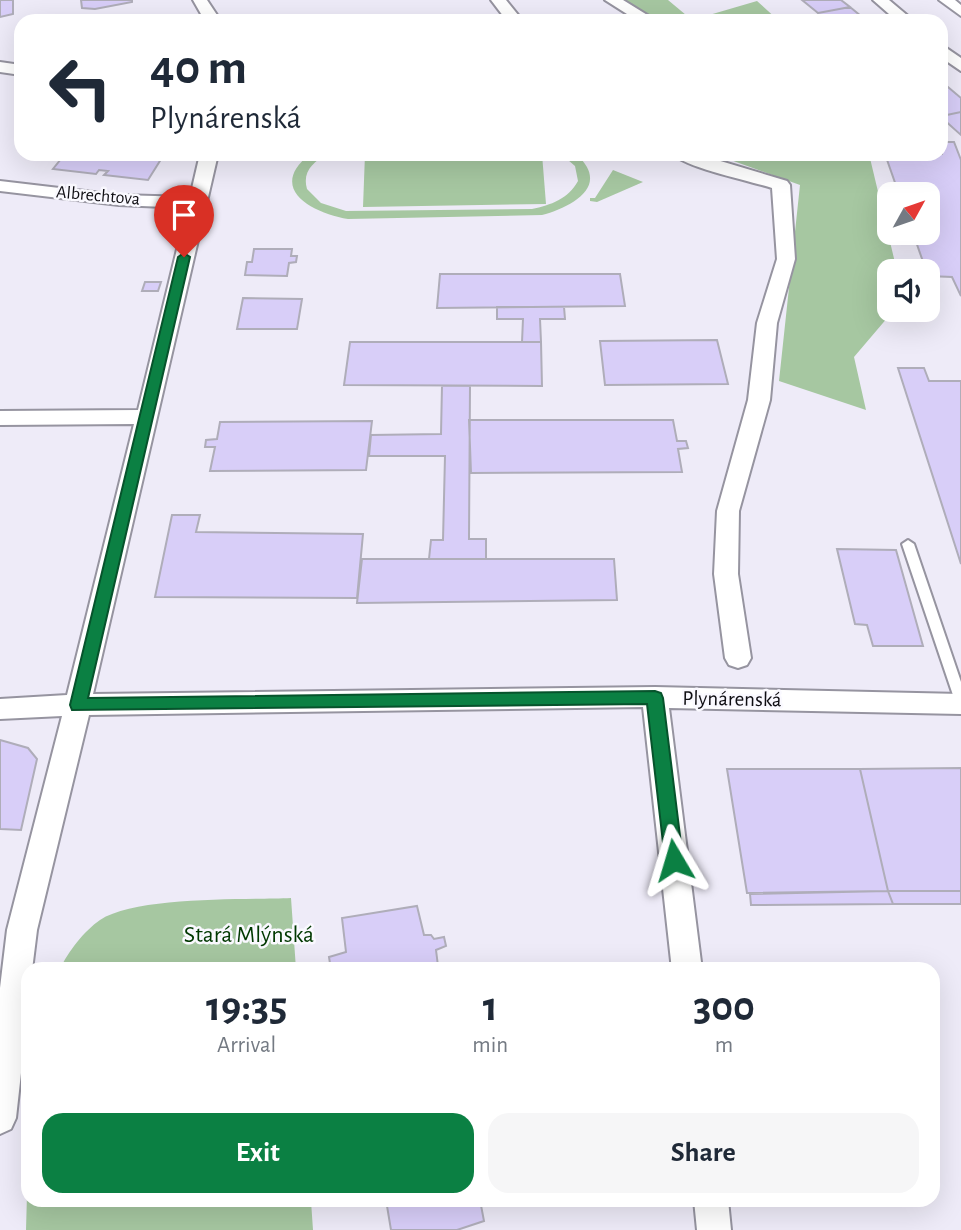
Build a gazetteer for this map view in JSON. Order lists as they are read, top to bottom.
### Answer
{
  "streets": {
    "street": ["Albrechtova", "Plynárenská"]
  },
  "parks": ["Stará Mlýnská"],
  "north": "top right",
  "page": {
    "turn": ["40 m", "Plynárenská"],
    "eta": [
      "19:35",
      "Arrival",
      "1",
      "min",
      "300",
      "m"
    ],
    "buttons": ["Exit", "Share"]
  }
}
